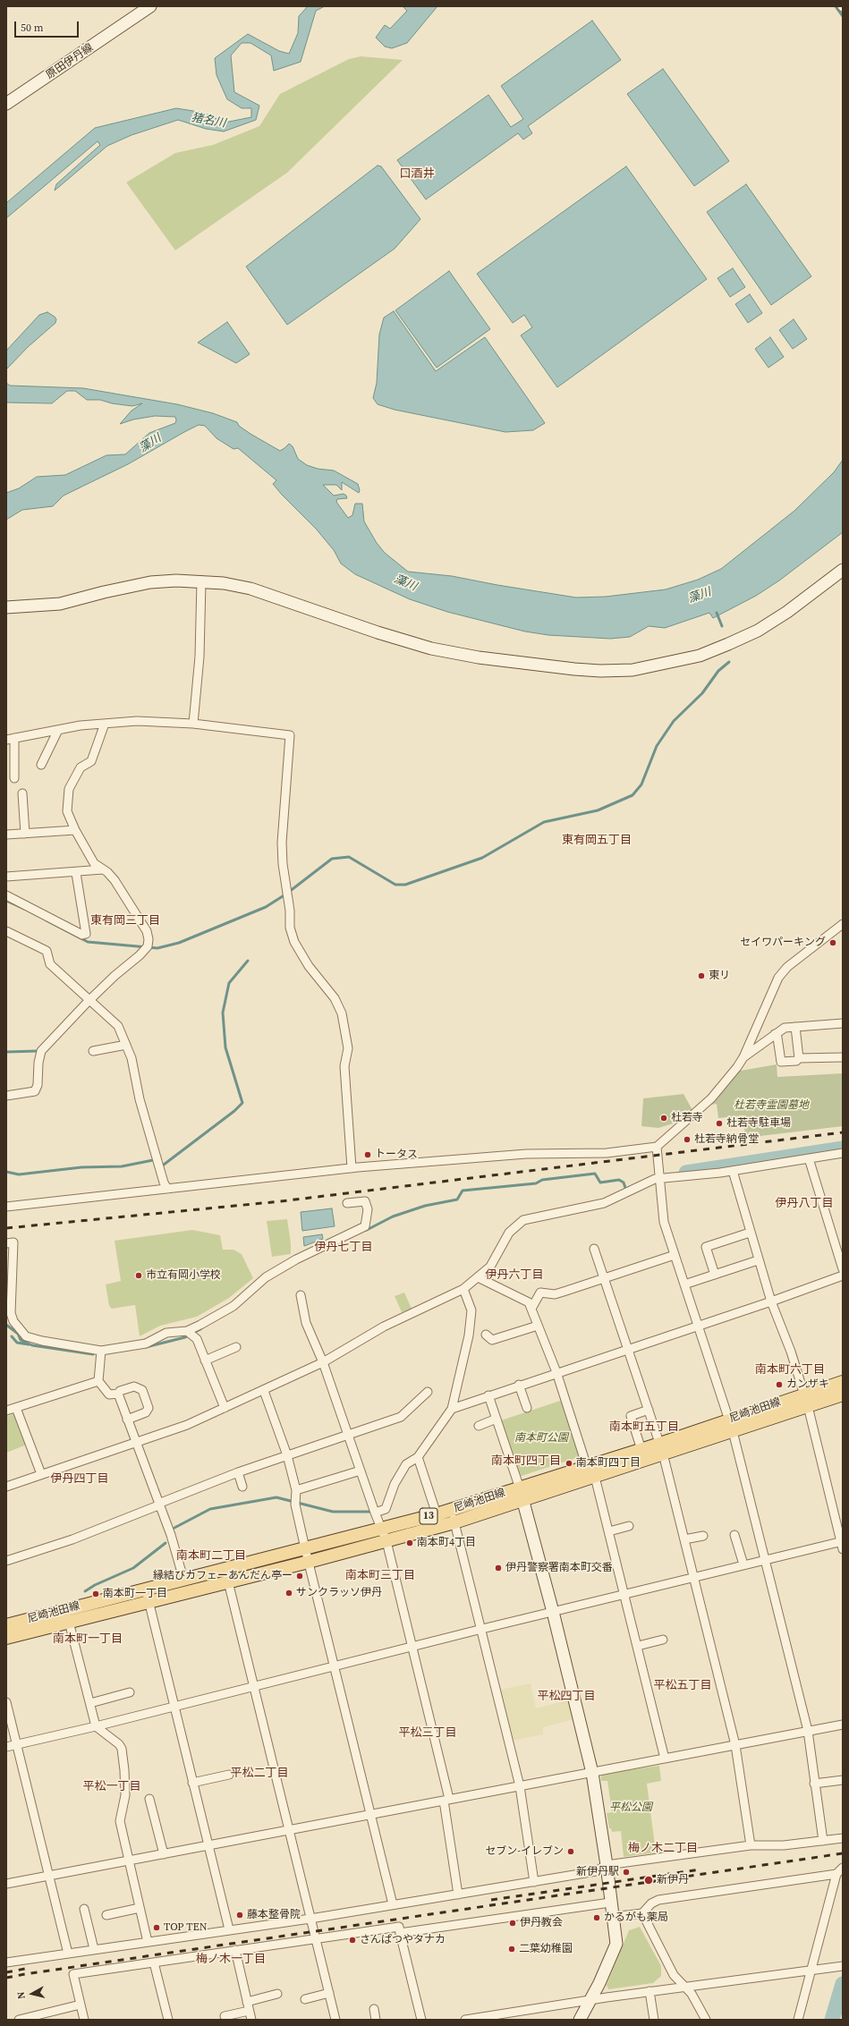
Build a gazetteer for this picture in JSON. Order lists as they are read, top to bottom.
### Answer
{
  "streets": {
    "main road": ["尼崎池田線", "13"],
    "street": ["原田伊丹線"]
  },
  "districts": [
    "口酒井",
    "東有岡五丁目",
    "東有岡三丁目",
    "伊丹八丁目",
    "伊丹七丁目",
    "伊丹六丁目",
    "南本町六丁目",
    "南本町五丁目",
    "南本町四丁目",
    "伊丹四丁目",
    "南本町二丁目",
    "南本町三丁目",
    "南本町一丁目",
    "平松五丁目",
    "平松四丁目",
    "平松三丁目",
    "平松二丁目",
    "平松一丁目",
    "梅ノ木二丁目",
    "梅ノ木一丁目"
  ],
  "water": ["猪名川", "藻川"],
  "parks": ["杜若寺霊園墓地", "南本町公園", "平松公園"],
  "places": [
    "セイワパーキング",
    "東リ",
    "杜若寺",
    "杜若寺駐車場",
    "杜若寺納骨堂",
    "トータス",
    "市立有岡小学校",
    "カンザキ",
    "南本町四丁目",
    "南本町4丁目",
    "伊丹警察署南本町交番",
    "縁結びカフェーあんだん亭ー",
    "サンクラッソ伊丹",
    "南本町一丁目",
    "セブン-イレブン",
    "新伊丹駅",
    "新伊丹",
    "藤本整骨院",
    "かるがも薬局",
    "伊丹教会",
    "TOP TEN",
    "さんぱつやタナカ",
    "二葉幼稚園"
  ],
  "scale_bar": "50 m",
  "north": "left"
}
